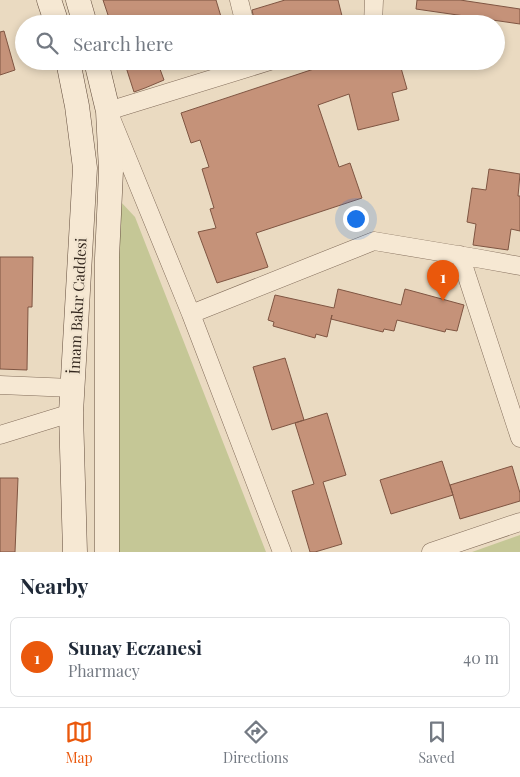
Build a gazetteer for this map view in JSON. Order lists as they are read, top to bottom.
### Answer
{
  "streets": {
    "main road": ["İmam Bakır Caddesi"]
  },
  "page": {
    "search": "Search here",
    "pins": "1",
    "heading": "Nearby",
    "list": [
      {
        "mark": "1",
        "name": "Sunay Eczanesi",
        "note": "Pharmacy",
        "value": "40 m"
      }
    ],
    "nav": ["Map", "Directions", "Saved"]
  }
}
